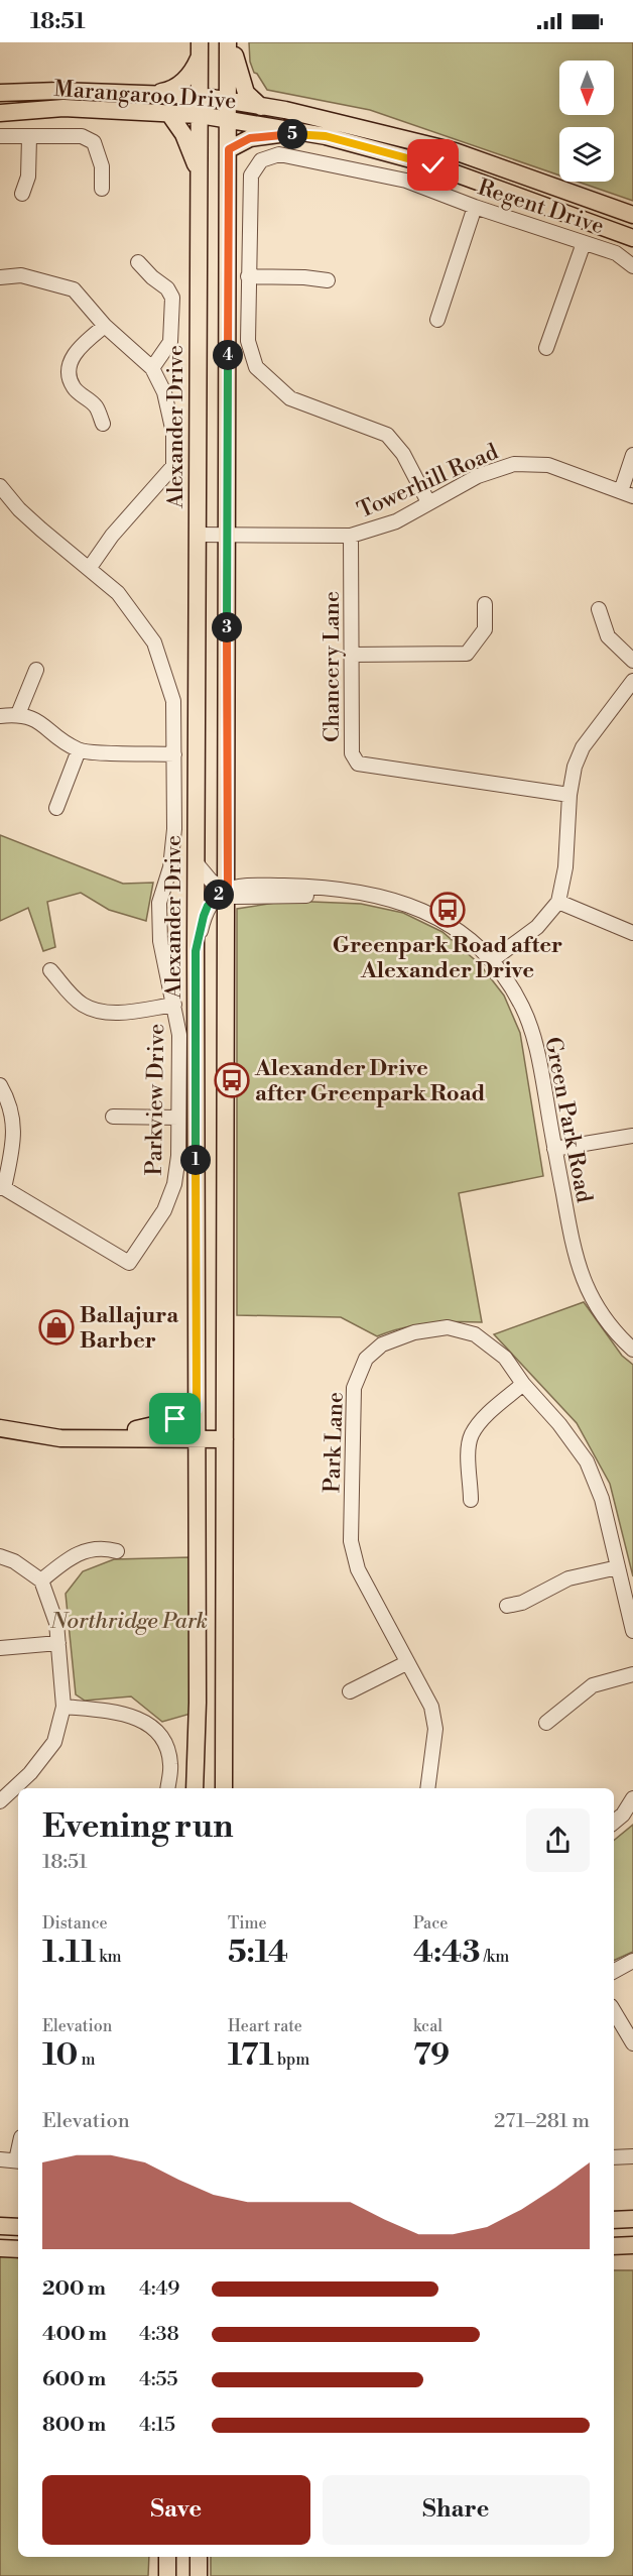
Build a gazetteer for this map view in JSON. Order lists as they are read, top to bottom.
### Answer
{
  "streets": {
    "main road": ["Marangaroo Drive", "Alexander Drive"],
    "street": [
      "Regent Drive",
      "Towerhill Road",
      "Chancery Lane",
      "Parkview Drive",
      "Green Park Road",
      "Park Lane"
    ]
  },
  "crossings": [
    ["Marangaroo Drive", "Alexander Drive"],
    ["Regent Drive", "Towerhill Road"],
    ["Alexander Drive", "Towerhill Road"],
    ["Towerhill Road", "Chancery Lane"]
  ],
  "parks": ["Northridge Park"],
  "places": {
    "bus stop": ["Greenpark Road after Alexander Drive", "Alexander Drive after Greenpark Road"],
    "shop": ["Ballajura Barber"]
  },
  "north": "bottom",
  "page": {
    "status": "18:51",
    "pins": [
      "5",
      "4",
      "3",
      "2",
      "1"
    ],
    "heading": ["Evening run", "18:51"],
    "stats": [
      ["Distance", "1.11 km"],
      ["Time", "5:14"],
      ["Pace", "4:43 /km"],
      ["Elevation", "10 m"],
      ["Heart rate", "171 bpm"],
      ["kcal", "79"]
    ],
    "chart": ["Elevation", "271–281 m"],
    "list": [
      {
        "name": "200 m",
        "note": "4:49"
      },
      {
        "name": "400 m",
        "note": "4:38"
      },
      {
        "name": "600 m",
        "note": "4:55"
      },
      {
        "name": "800 m",
        "note": "4:15"
      }
    ],
    "buttons": ["Save", "Share"]
  }
}
